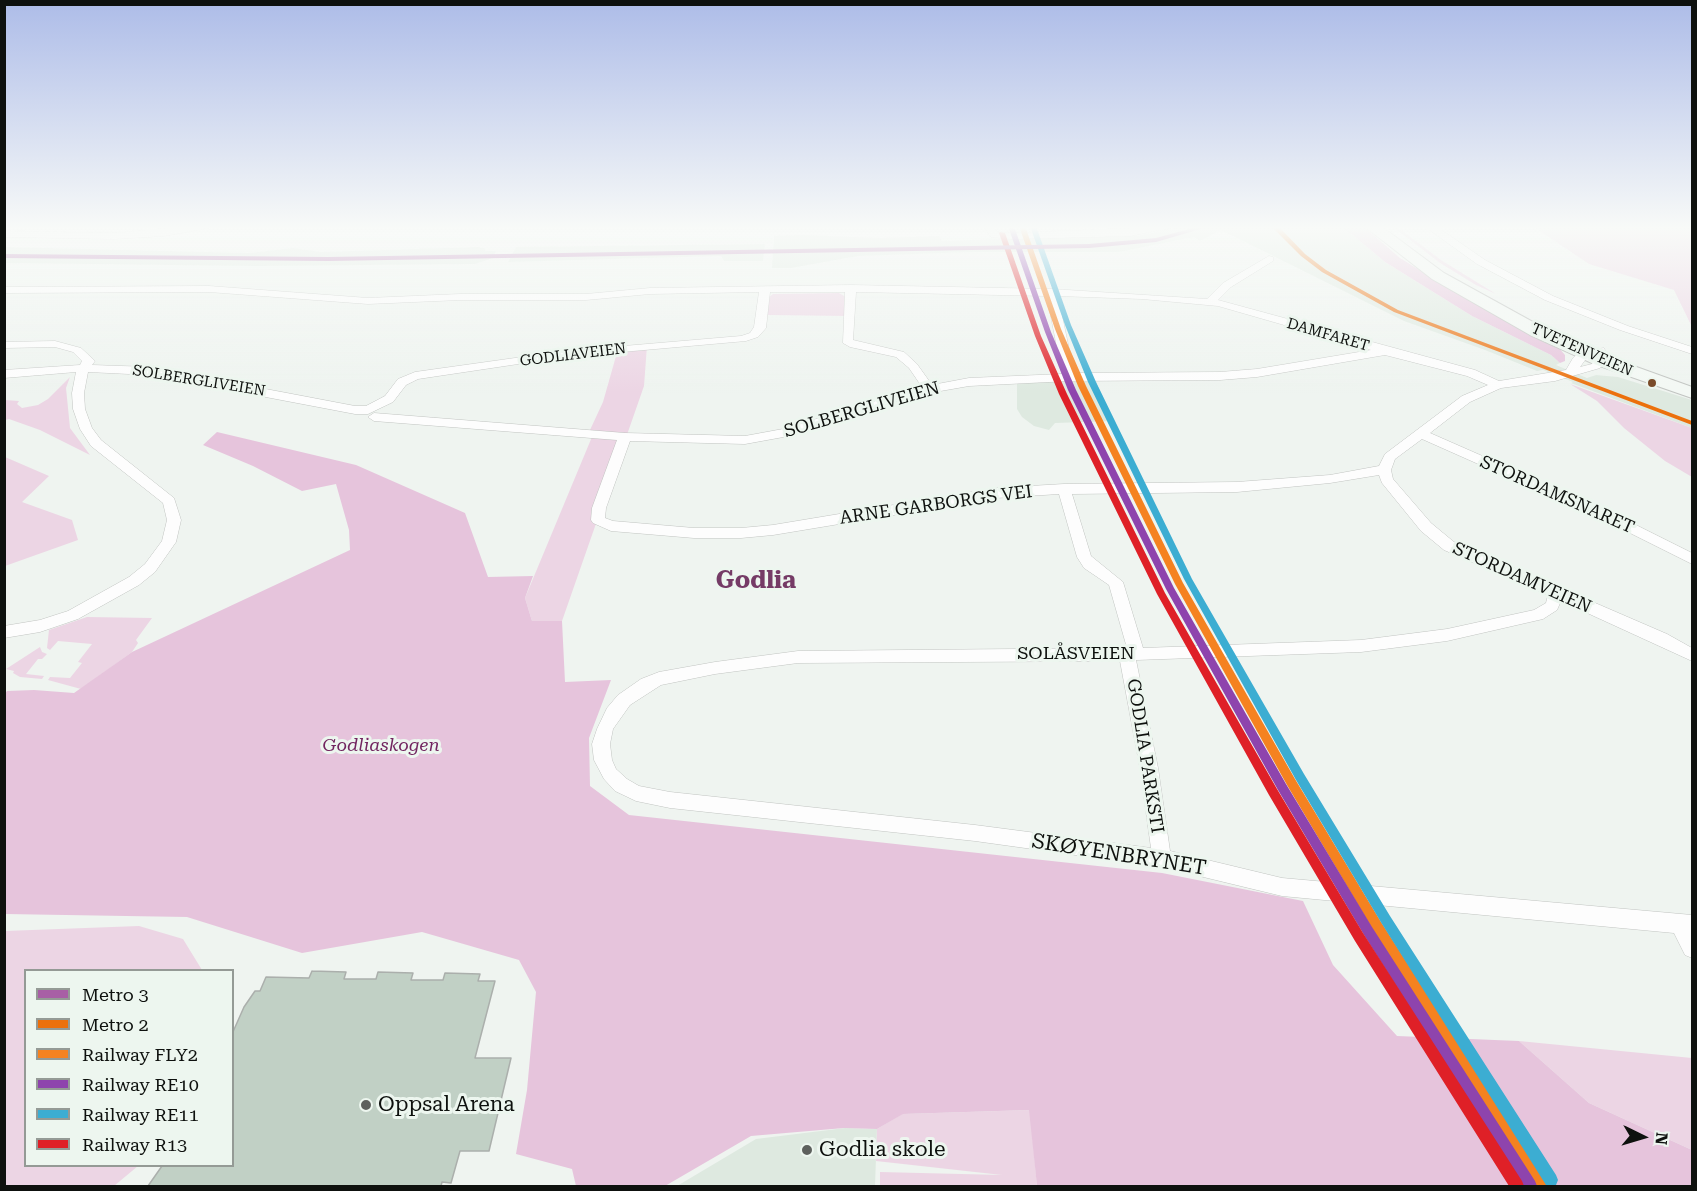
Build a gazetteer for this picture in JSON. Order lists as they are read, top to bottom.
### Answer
{
  "streets": {
    "main road": ["TVETENVEIEN"],
    "street": [
      "DAMFARET",
      "GODLIAVEIEN",
      "SOLBERGLIVEIEN",
      "STORDAMSNARET",
      "ARNE GARBORGS VEI",
      "STORDAMVEIEN",
      "SOLÅSVEIEN",
      "GODLIA PARKSTI",
      "SKØYENBRYNET"
    ]
  },
  "crossings": [
    ["DAMFARET", "GODLIAVEIEN"],
    ["DAMFARET", "SOLBERGLIVEIEN"],
    ["GODLIAVEIEN", "SOLBERGLIVEIEN"],
    ["SOLBERGLIVEIEN", "ARNE GARBORGS VEI"],
    ["ARNE GARBORGS VEI", "STORDAMVEIEN"],
    ["ARNE GARBORGS VEI", "GODLIA PARKSTI"],
    ["STORDAMVEIEN", "SOLÅSVEIEN"],
    ["SOLÅSVEIEN", "GODLIA PARKSTI"],
    ["SOLÅSVEIEN", "SKØYENBRYNET"],
    ["GODLIA PARKSTI", "SKØYENBRYNET"]
  ],
  "districts": ["Godlia"],
  "parks": ["Godliaskogen"],
  "places": ["Oppsal Arena", "Godlia skole"],
  "lines": [
    "metro line 2",
    "rail line FLY2",
    "rail line RE10",
    "rail line RE11",
    "rail line R13"
  ],
  "legend": [
    "Metro 3",
    "Metro 2",
    "Railway FLY2",
    "Railway RE10",
    "Railway RE11",
    "Railway R13"
  ],
  "north": "right"
}
